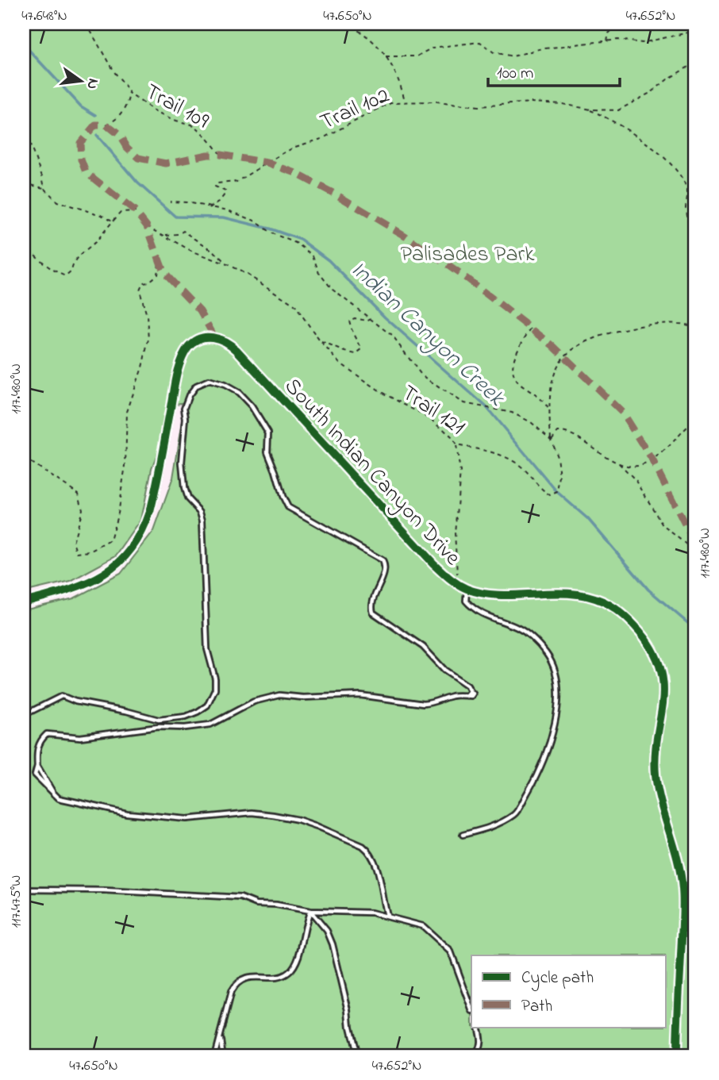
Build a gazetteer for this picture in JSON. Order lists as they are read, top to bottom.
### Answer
{
  "streets": {
    "street": ["South Indian Canyon Drive"],
    "path": ["Trail 109", "Trail 102", "Trail 121"]
  },
  "crossings": [
    ["Trail 102", "Trail 121"]
  ],
  "water": ["Indian Canyon Creek"],
  "parks": ["Palisades Park"],
  "legend": ["Cycle path", "Path"],
  "scale_bar": "100 m",
  "north": "right",
  "coordinates": [
    "47.648°N",
    "47.650°N",
    "47.652°N",
    "117.480°W",
    "117.475°W"
  ]
}
